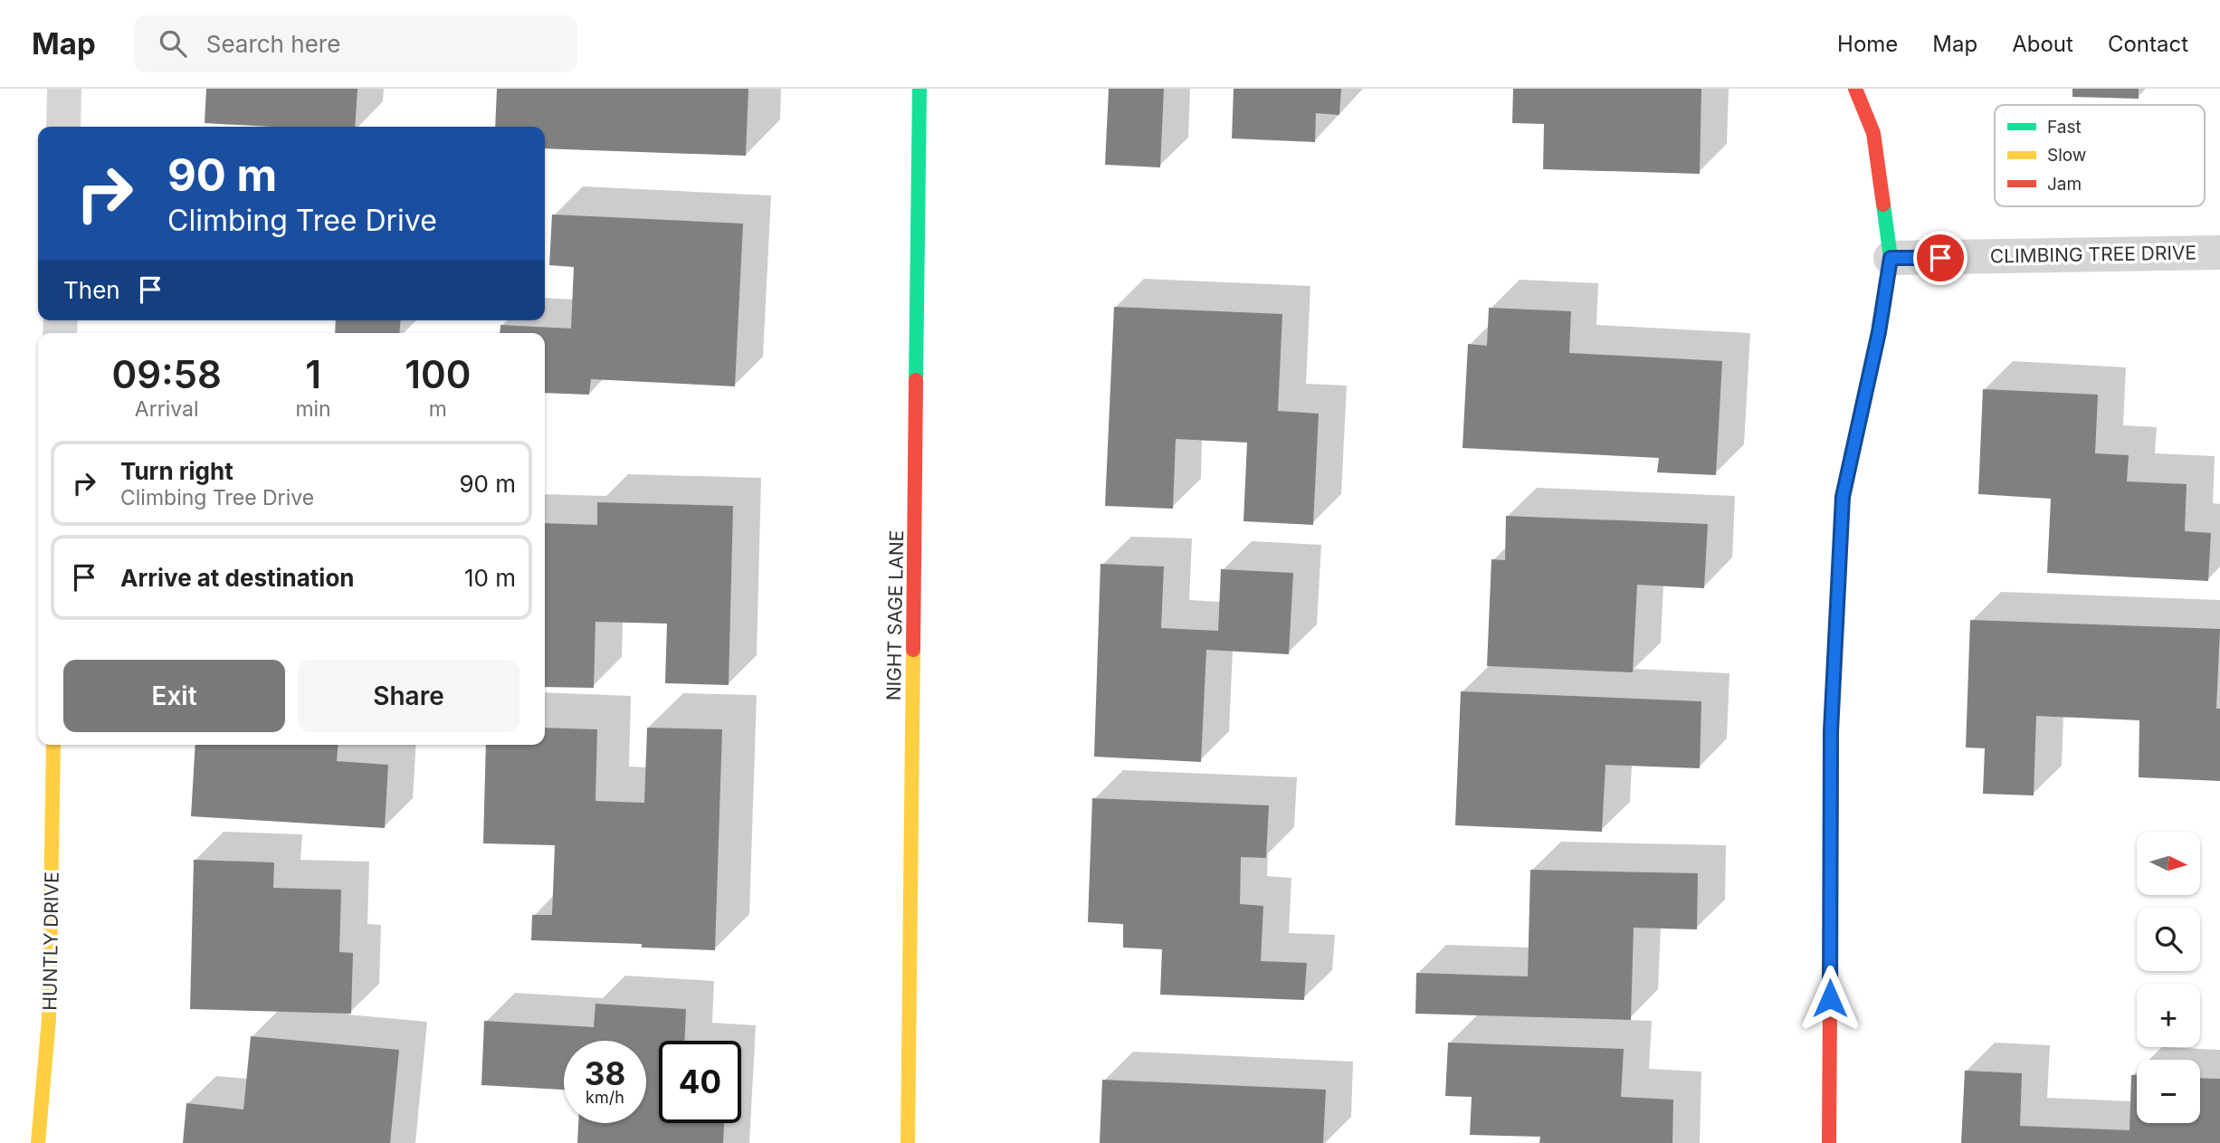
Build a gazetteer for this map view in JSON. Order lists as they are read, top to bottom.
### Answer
{
  "streets": {
    "street": ["CLIMBING TREE DRIVE", "NIGHT SAGE LANE", "HUNTLY DRIVE"]
  },
  "legend": ["Fast", "Slow", "Jam"],
  "north": "right",
  "page": {
    "header": "Map",
    "search": "Search here",
    "nav": [
      "Home",
      "Map",
      "About",
      "Contact"
    ],
    "turn": ["90 m", "Climbing Tree Drive"],
    "then": "Then",
    "eta": [
      "09:58",
      "Arrival",
      "1",
      "min",
      "100",
      "m"
    ],
    "list": [
      {
        "name": "Turn right",
        "note": "Climbing Tree Drive",
        "value": "90 m"
      },
      {
        "name": "Arrive at destination",
        "value": "10 m"
      }
    ],
    "buttons": ["Exit", "Share"],
    "map_buttons": ["+", "−"],
    "speed": "38 km/h",
    "limit": "40"
  }
}
